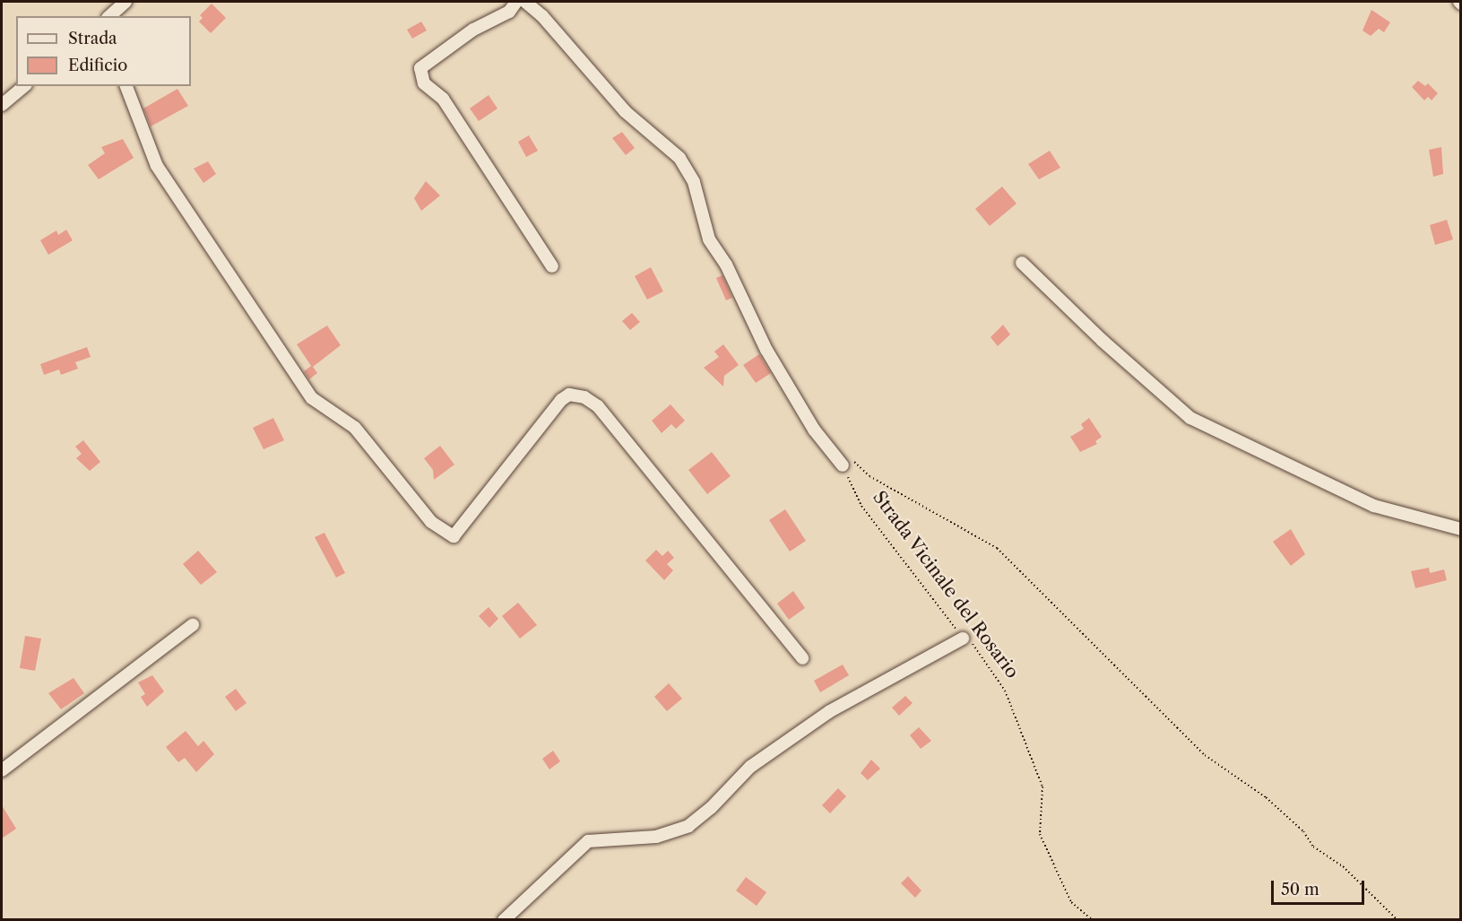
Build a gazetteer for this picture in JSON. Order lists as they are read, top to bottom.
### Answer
{
  "streets": {
    "path": ["Strada Vicinale del Rosario"]
  },
  "legend": ["Strada", "Edificio"],
  "scale_bar": "50 m"
}
